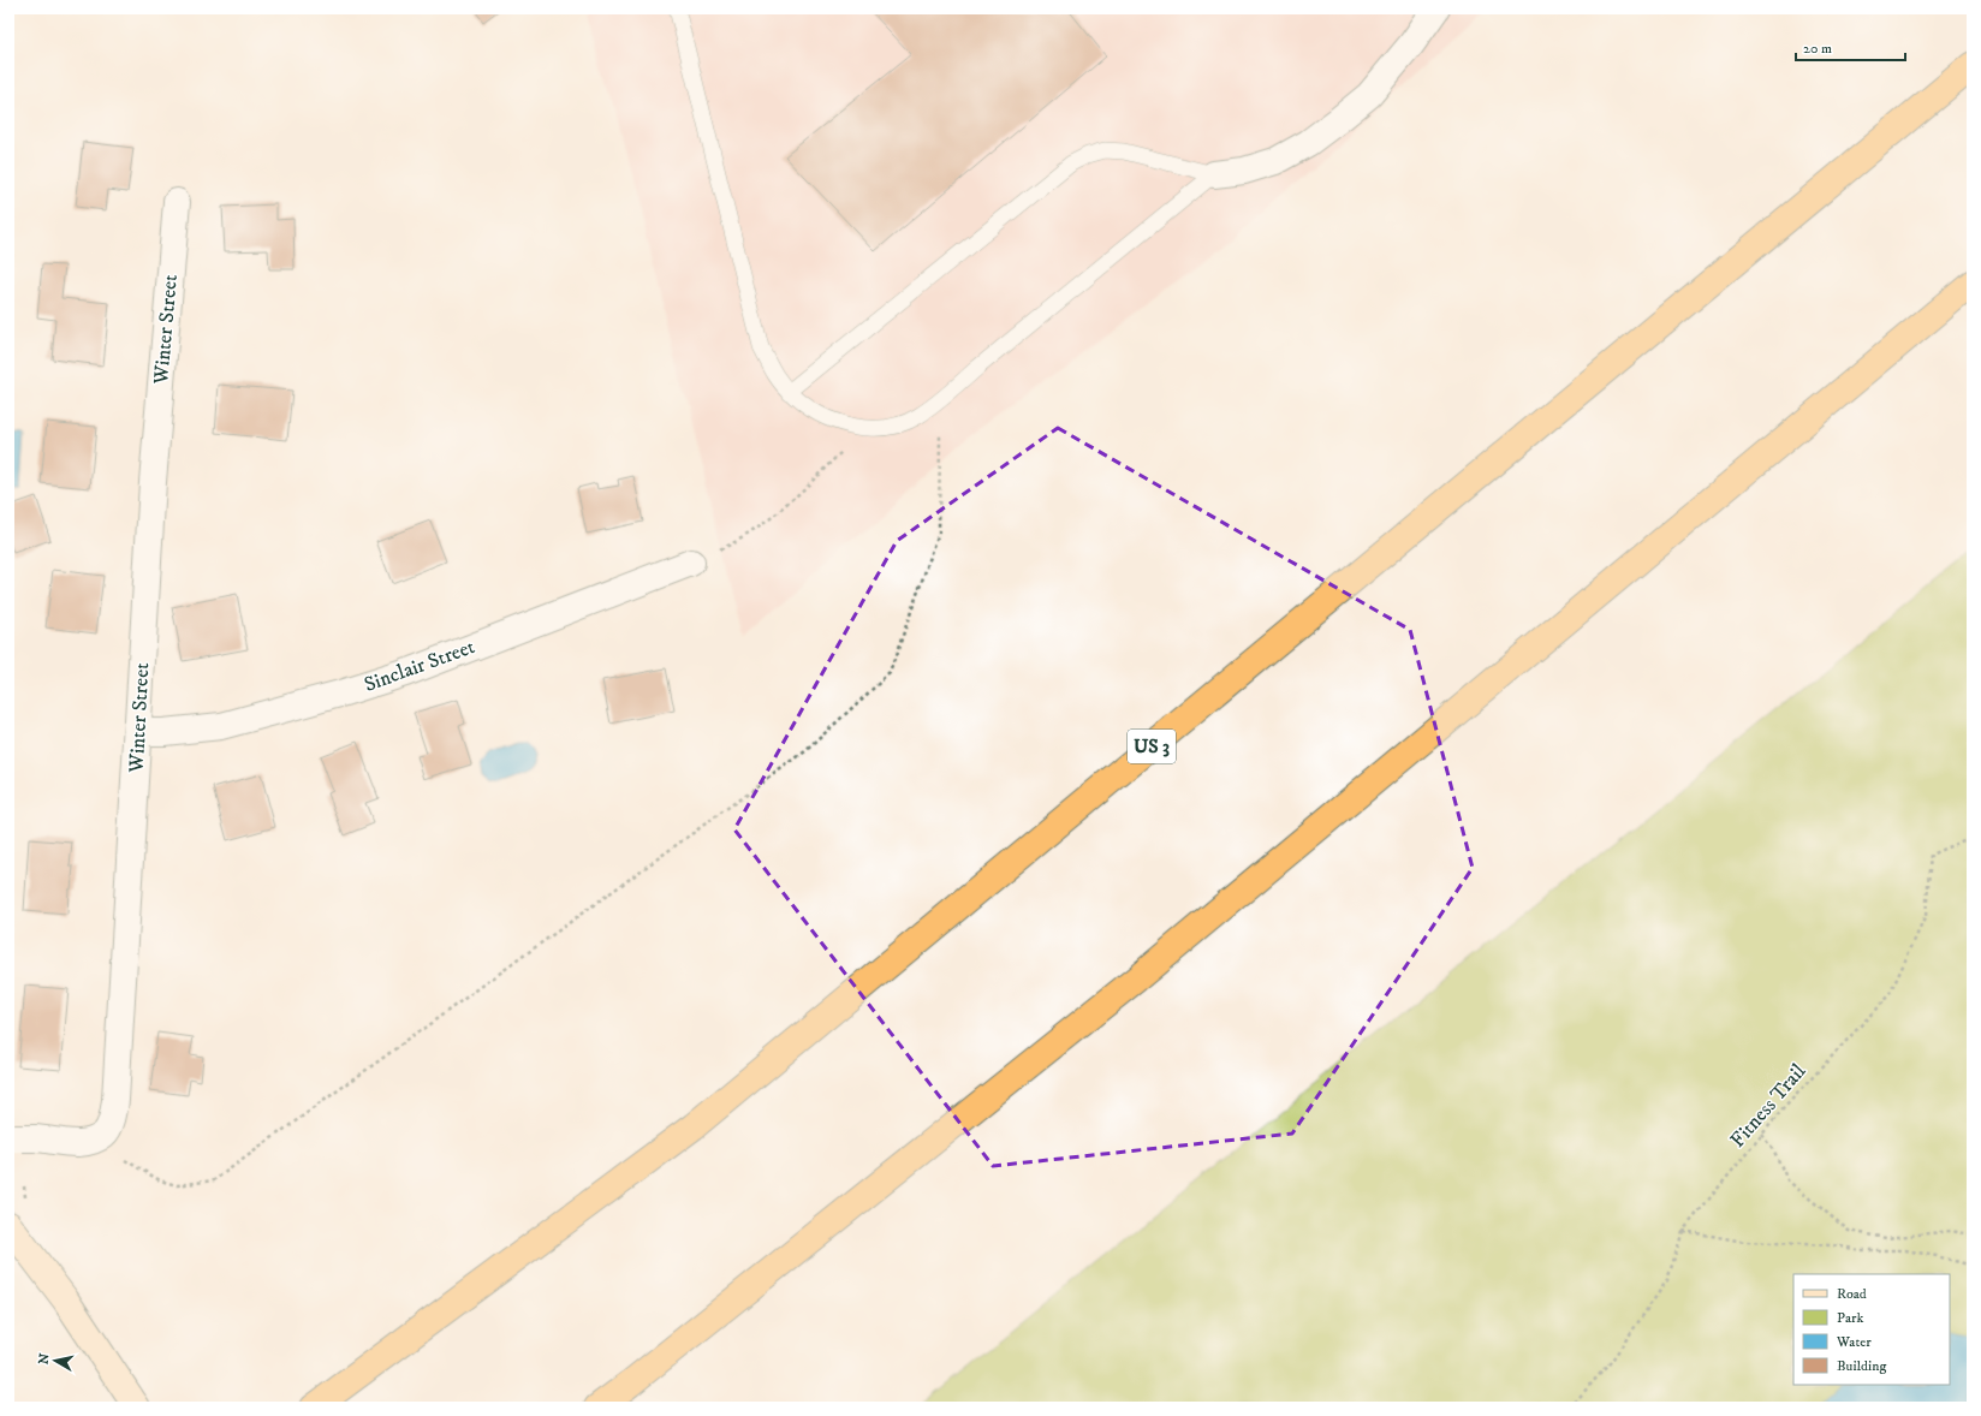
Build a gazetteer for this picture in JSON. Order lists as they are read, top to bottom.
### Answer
{
  "streets": {
    "highway": ["US 3"],
    "street": ["Winter Street", "Sinclair Street"],
    "path": ["Fitness Trail"]
  },
  "crossings": [
    ["Winter Street", "Sinclair Street"]
  ],
  "legend": [
    "Road",
    "Park",
    "Water",
    "Building"
  ],
  "scale_bar": "20 m",
  "north": "left"
}
